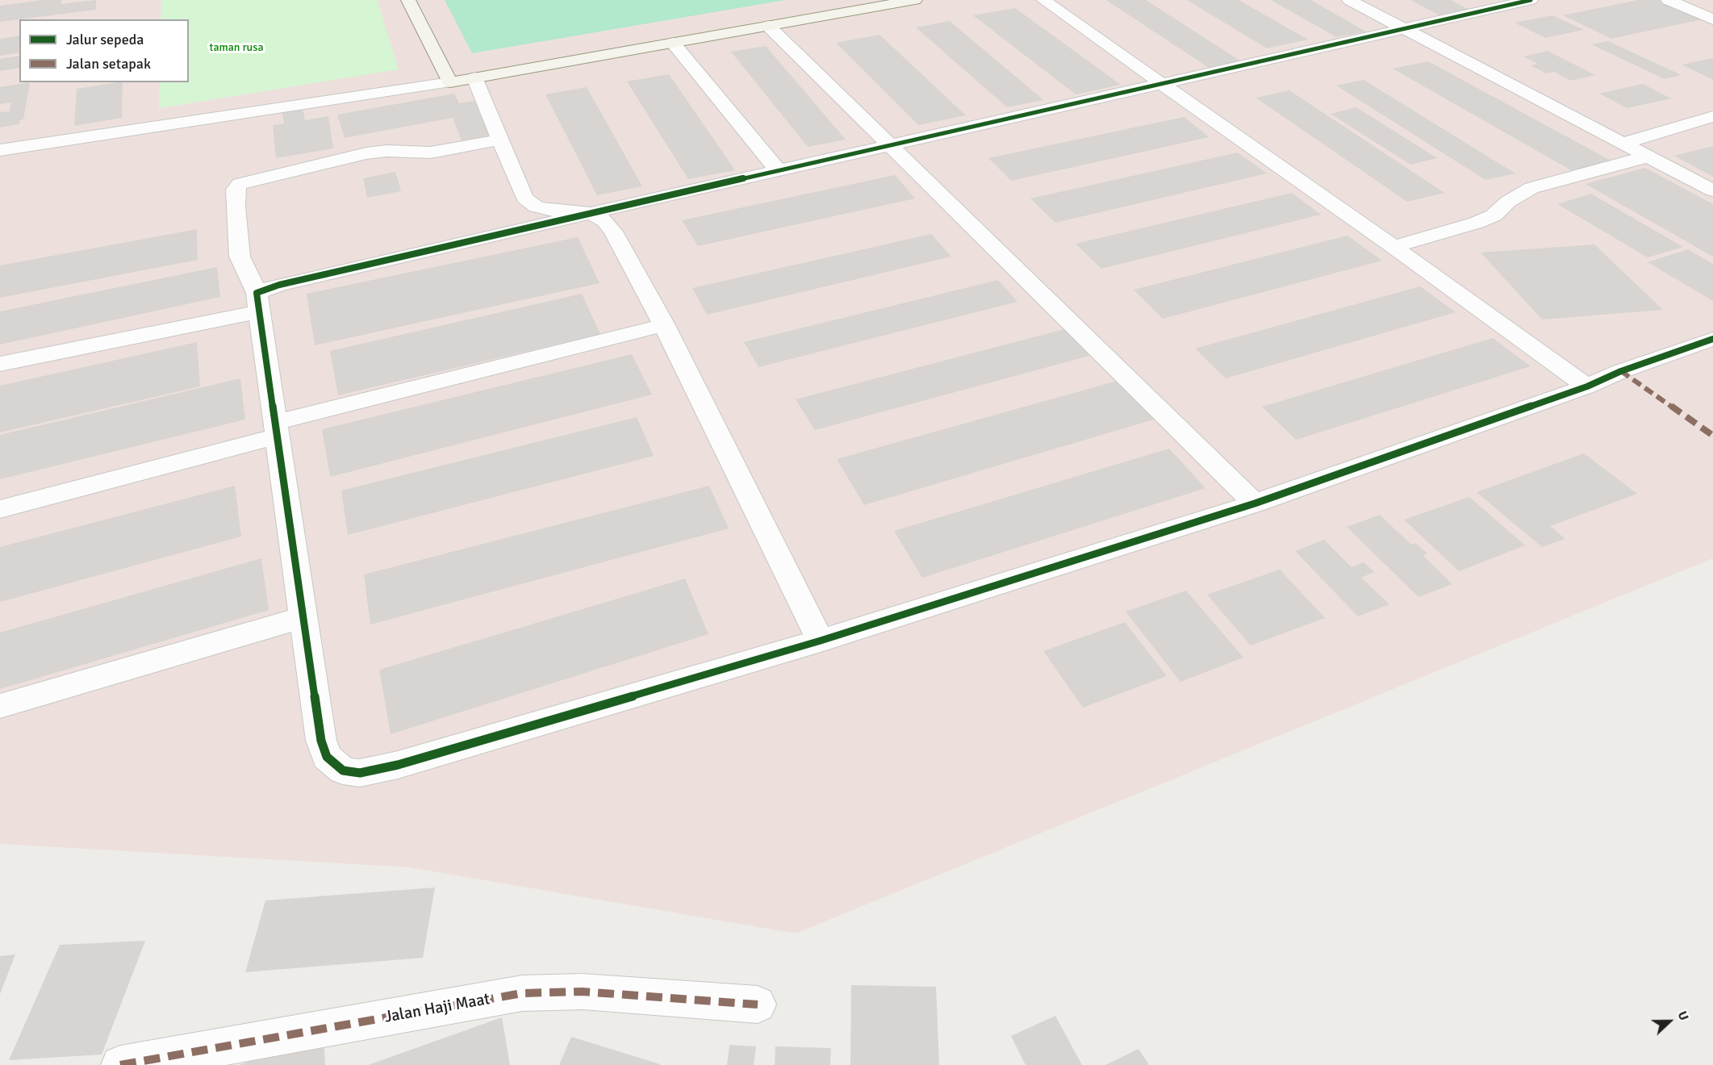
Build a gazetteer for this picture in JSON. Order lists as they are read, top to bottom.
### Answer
{
  "streets": {
    "street": ["Jalan Haji Maat"]
  },
  "parks": ["taman rusa"],
  "legend": ["Jalur sepeda", "Jalan setapak"],
  "north": "right"
}
